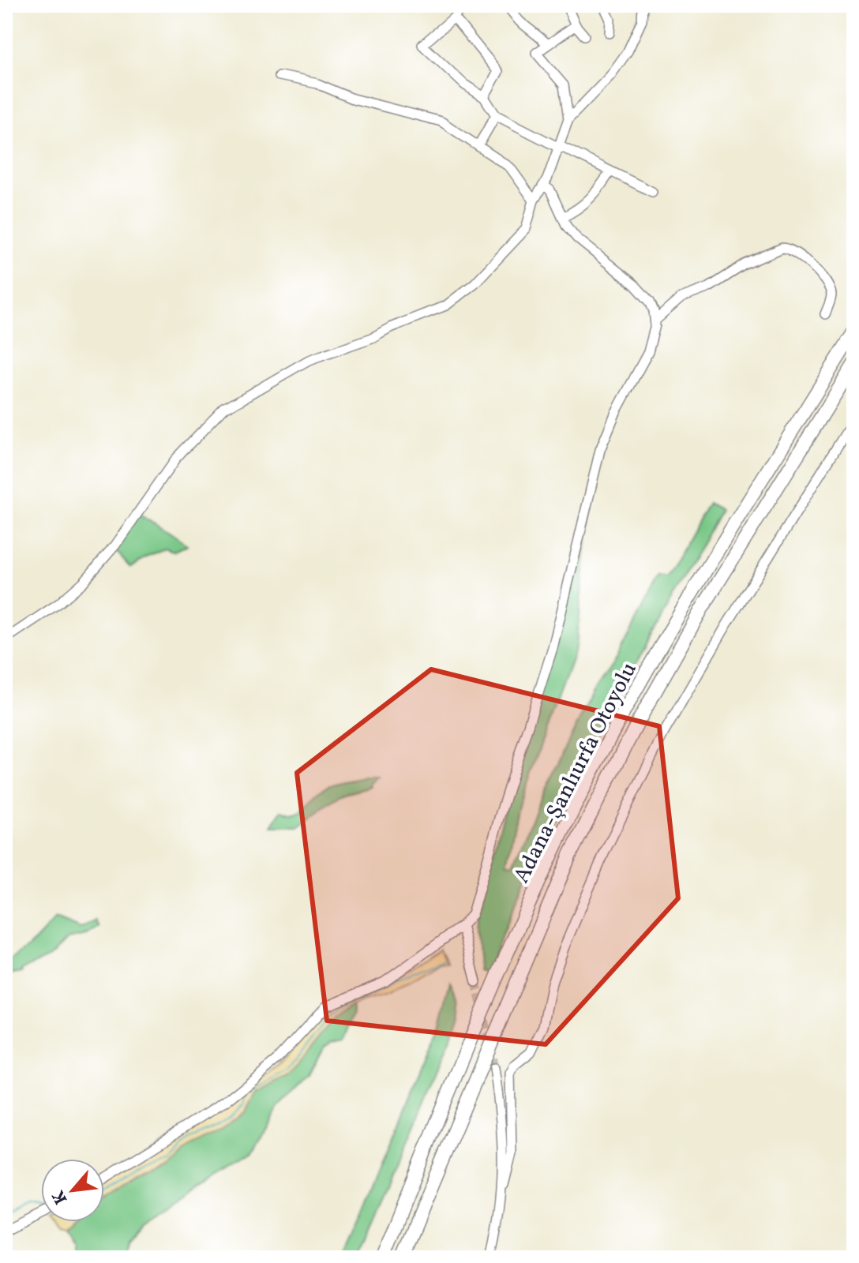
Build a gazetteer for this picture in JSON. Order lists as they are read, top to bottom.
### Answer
{
  "streets": {
    "highway": ["Adana-Şanlıurfa Otoyolu"]
  },
  "north": "bottom left"
}
